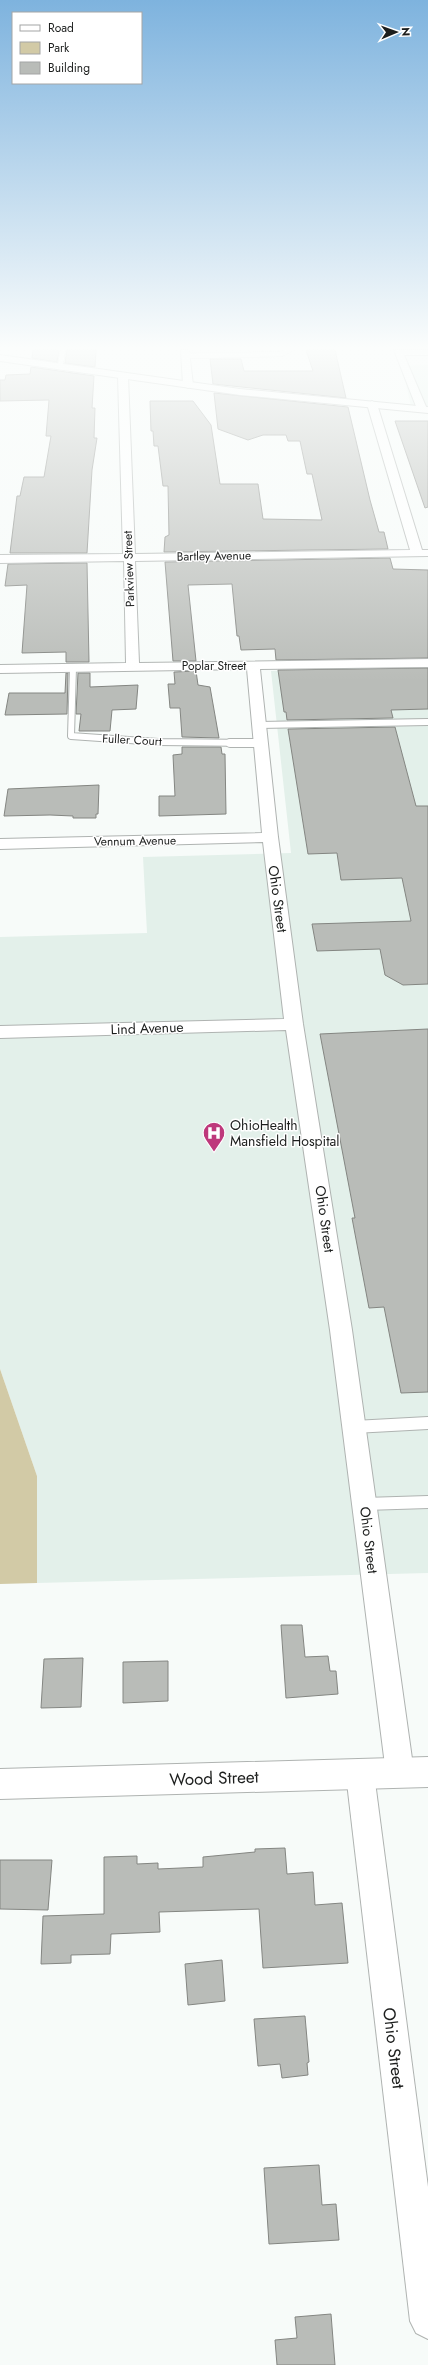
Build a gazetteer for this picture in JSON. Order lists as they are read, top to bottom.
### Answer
{
  "streets": {
    "street": [
      "Bartley Avenue",
      "Parkview Street",
      "Poplar Street",
      "Vennum Avenue",
      "Ohio Street",
      "Lind Avenue",
      "Wood Street"
    ],
    "lane": ["Fuller Court"]
  },
  "crossings": [
    ["Bartley Avenue", "Parkview Street"],
    ["Parkview Street", "Poplar Street"],
    ["Poplar Street", "Fuller Court"],
    ["Poplar Street", "Ohio Street"],
    ["Fuller Court", "Ohio Street"],
    ["Vennum Avenue", "Ohio Street"],
    ["Ohio Street", "Lind Avenue"],
    ["Ohio Street", "Wood Street"]
  ],
  "places": {
    "hospital": ["OhioHealth Mansfield Hospital"]
  },
  "legend": ["Road", "Park", "Building"],
  "north": "right"
}
